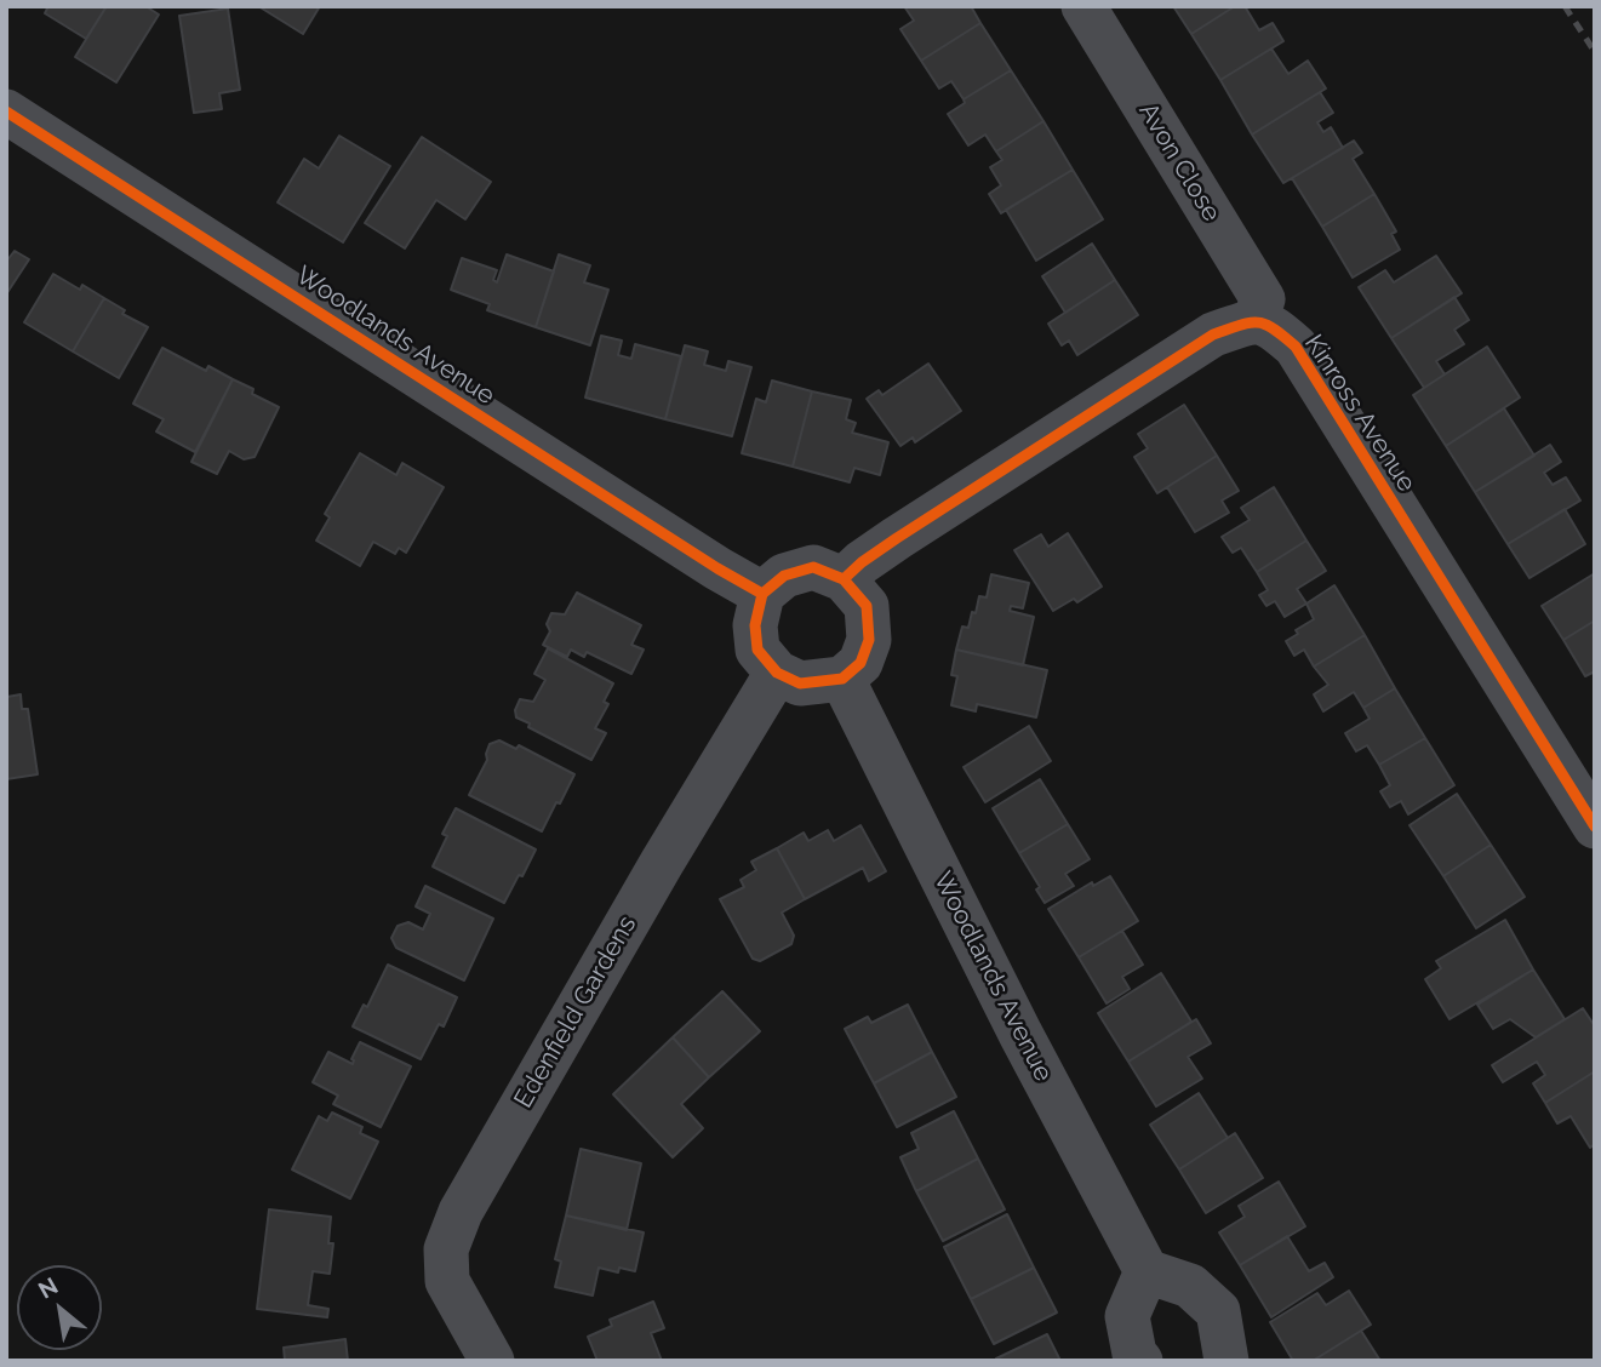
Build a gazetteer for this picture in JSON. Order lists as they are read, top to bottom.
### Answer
{
  "streets": {
    "street": [
      "Avon Close",
      "Woodlands Avenue",
      "Kinross Avenue",
      "Edenfield Gardens"
    ]
  },
  "crossings": [
    ["Avon Close", "Kinross Avenue"],
    ["Woodlands Avenue", "Edenfield Gardens"]
  ],
  "north": "top left"
}
